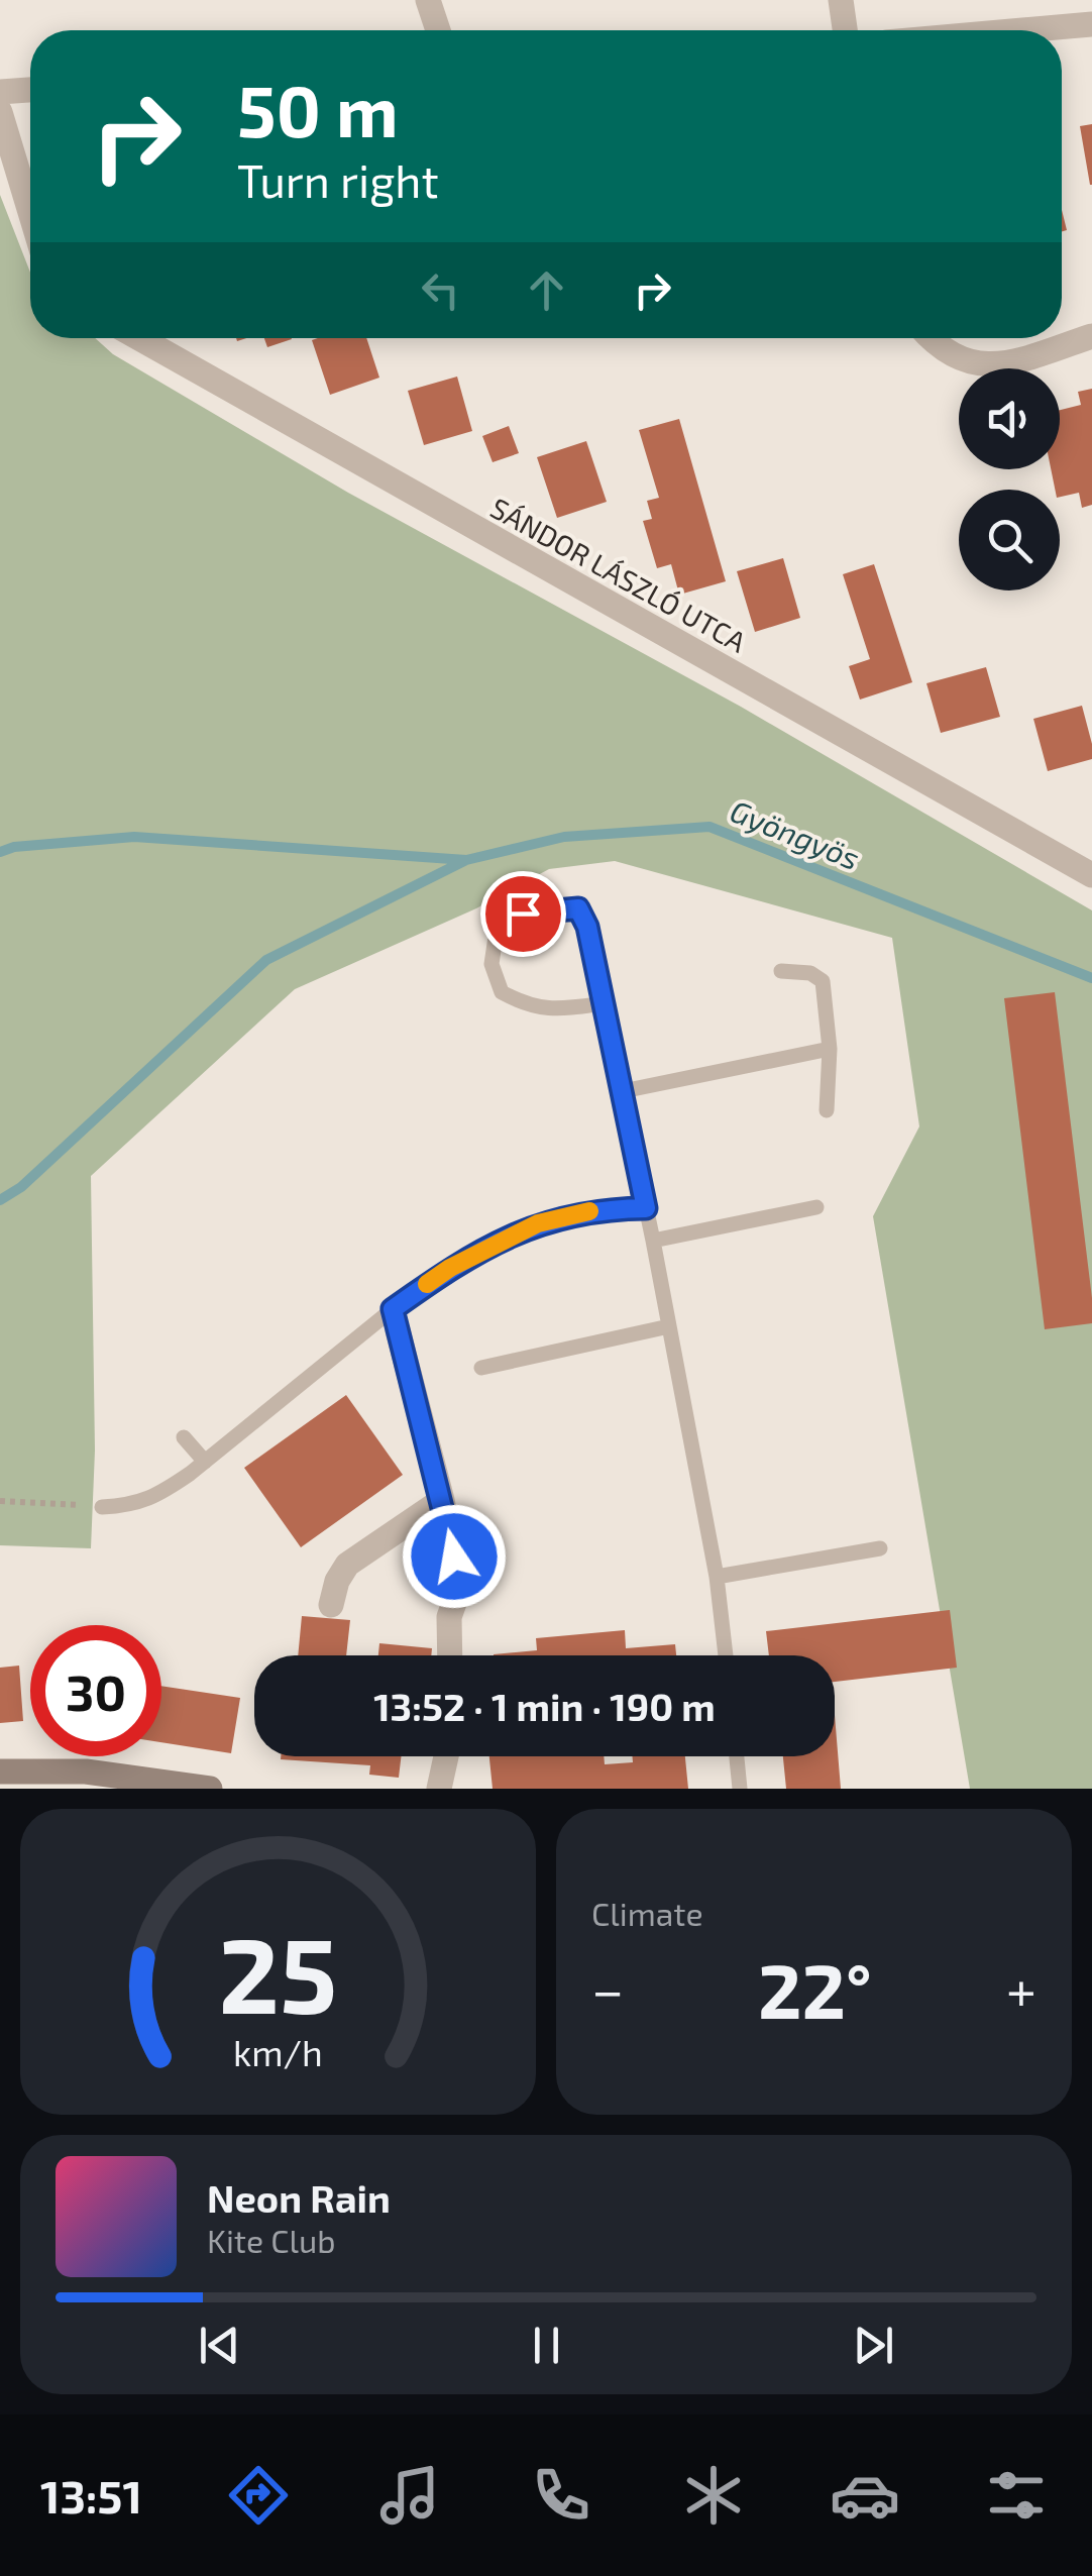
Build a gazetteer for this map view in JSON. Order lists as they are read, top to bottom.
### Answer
{
  "streets": {
    "street": ["SÁNDOR LÁSZLÓ UTCA"]
  },
  "water": ["Gyöngyös"],
  "page": {
    "turn": ["50 m", "Turn right"],
    "limit": "30",
    "trip": "13:52 · 1 min · 190 m",
    "tile": "Climate",
    "heat": ["−", "22°", "+"],
    "song": ["Neon Rain", "Kite Club"],
    "tabs": "13:51",
    "gauge": ["25", "km/h"]
  }
}
